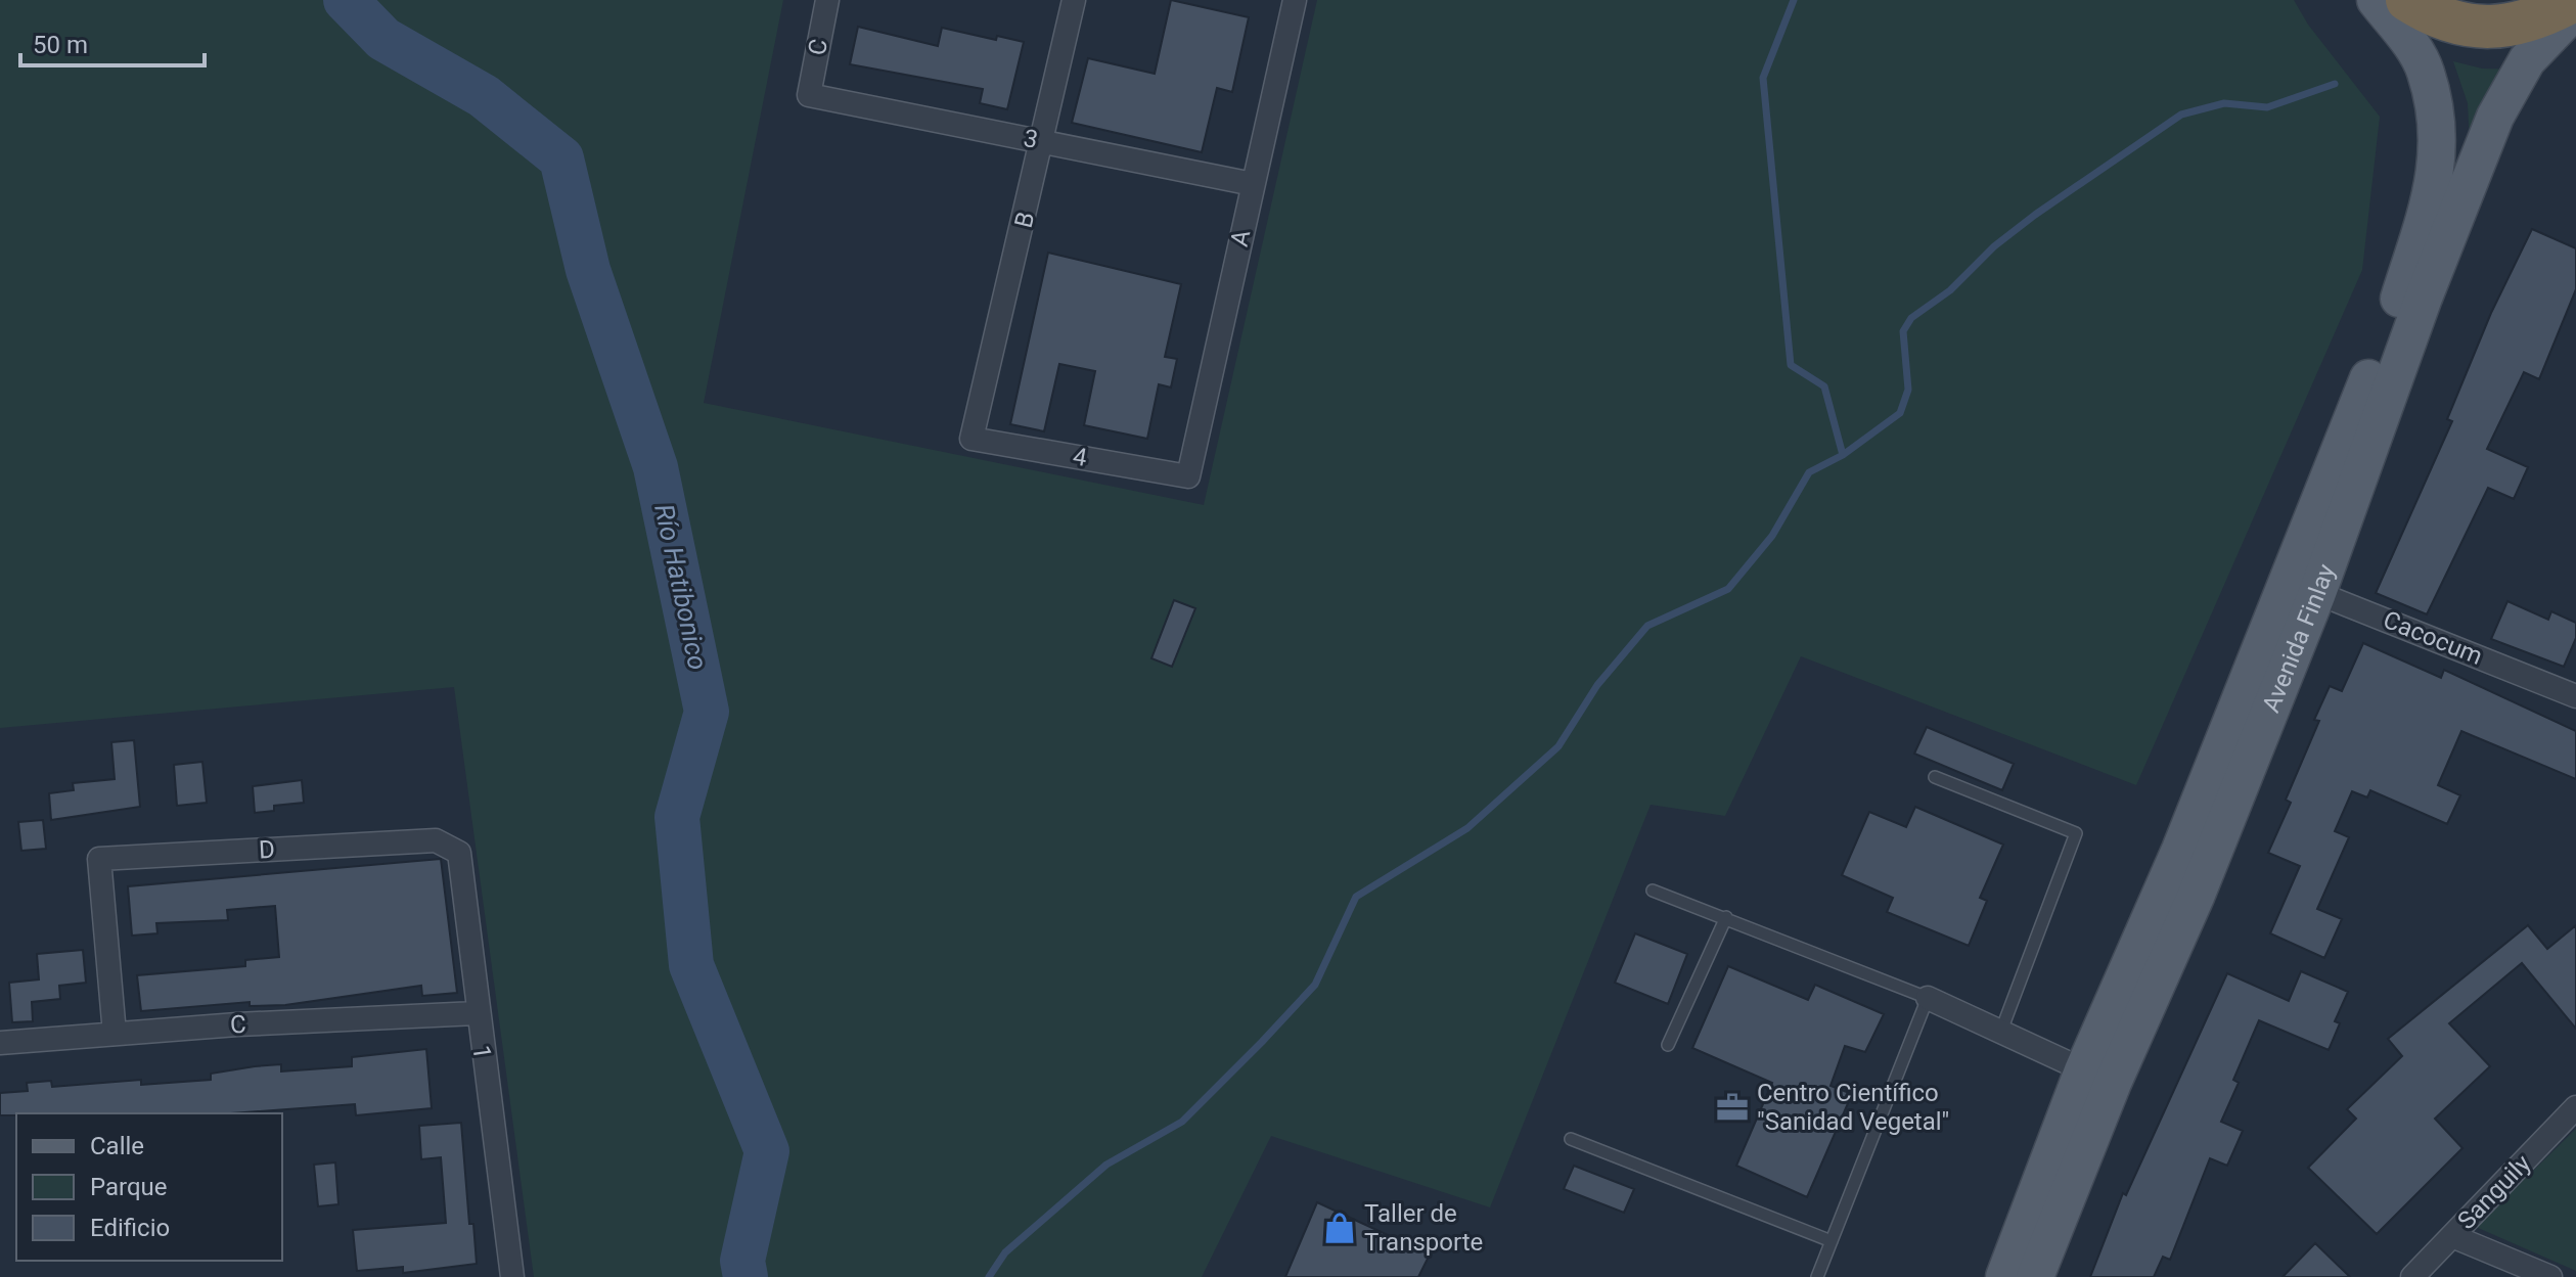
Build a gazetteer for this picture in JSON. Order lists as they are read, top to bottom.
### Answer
{
  "streets": {
    "main road": ["Avenida Finlay"],
    "street": [
      "C",
      "3",
      "B",
      "A",
      "4",
      "Cacocum",
      "D",
      "1",
      "Sanguily"
    ]
  },
  "crossings": [
    ["C", "3"],
    ["C", "D"],
    ["C", "1"],
    ["3", "B"],
    ["3", "A"],
    ["B", "4"],
    ["A", "4"],
    ["Avenida Finlay", "Cacocum"],
    ["D", "1"]
  ],
  "water": ["Río Hatibonico"],
  "places": {
    "office": ["Centro Científico \"Sanidad Vegetal\""],
    "shop": ["Taller de Transporte"]
  },
  "legend": ["Calle", "Parque", "Edificio"],
  "scale_bar": "50 m"
}
